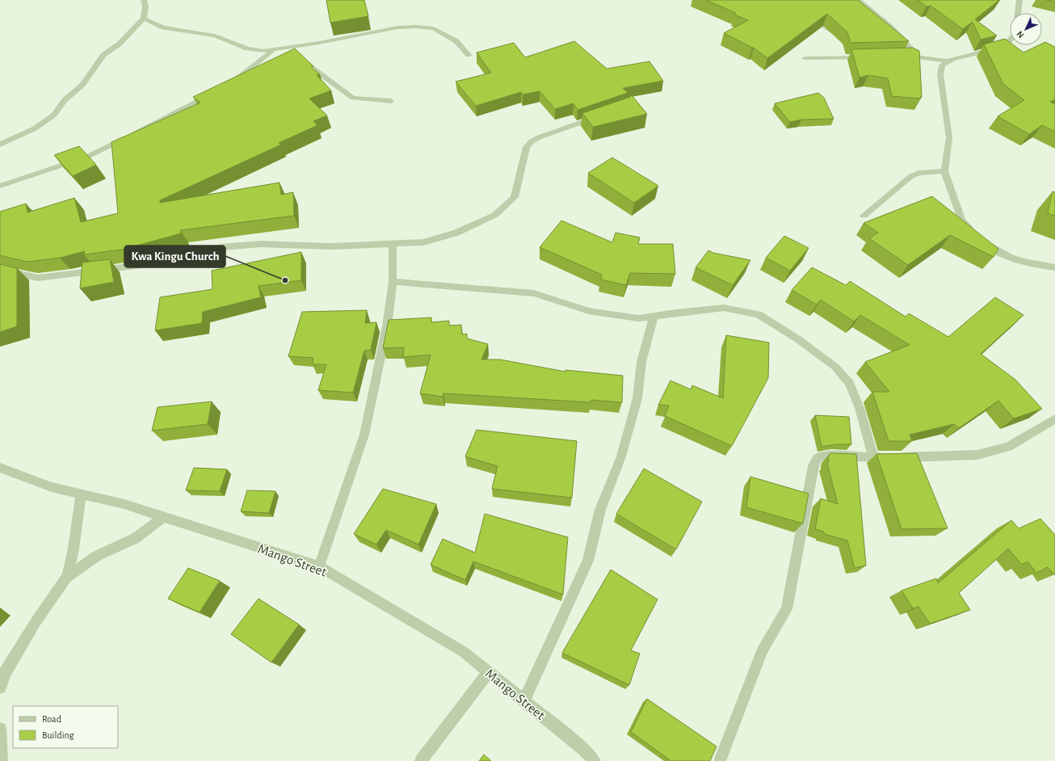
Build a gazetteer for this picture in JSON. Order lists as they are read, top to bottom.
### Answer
{
  "streets": {
    "street": ["Mango Street"]
  },
  "places": ["Kwa Kingu Church"],
  "legend": ["Road", "Building"],
  "north": "bottom left"
}
